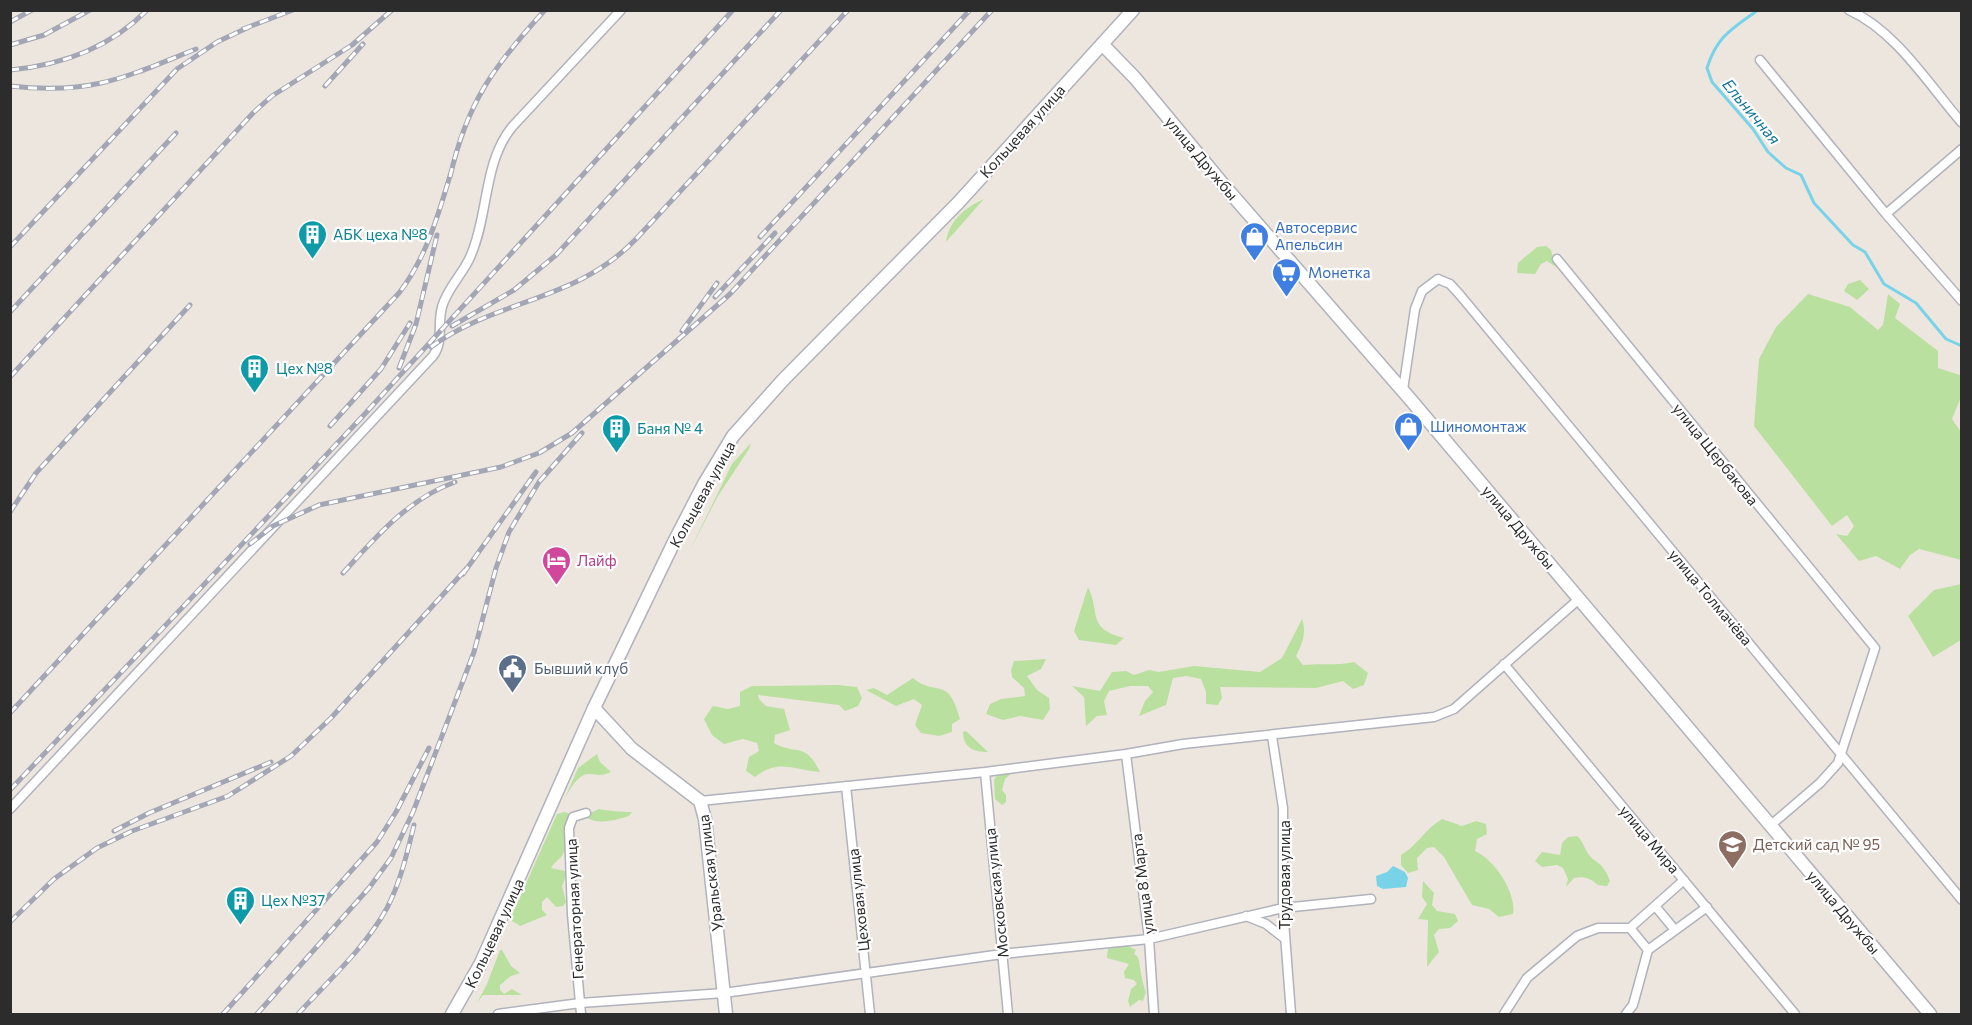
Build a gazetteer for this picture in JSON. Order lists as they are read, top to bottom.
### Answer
{
  "streets": {
    "street": [
      "Кольцевая улица",
      "улица Дружбы",
      "улица Щербакова",
      "улица Толмачёва",
      "улица Мира",
      "Уральская улица",
      "Трудовая улица",
      "улица 8 Марта",
      "Московская улица",
      "Цеховая улица",
      "Генераторная улица"
    ]
  },
  "crossings": [
    ["Кольцевая улица", "улица Дружбы"],
    ["Кольцевая улица", "Уральская улица"],
    ["улица Дружбы", "улица Толмачёва"],
    ["улица Щербакова", "улица Толмачёва"]
  ],
  "water": ["Ельничная"],
  "places": {
    "building": [
      "АБК цеха №8",
      "Цех №8",
      "Баня № 4",
      "Цех №37"
    ],
    "shop": ["Автосервис Апельсин", "Шиномонтаж"],
    "supermarket": ["Монетка"],
    "hotel": ["Лайф"],
    "public building": ["Бывший клуб"],
    "school or university": ["Детский сад № 95"]
  }
}
